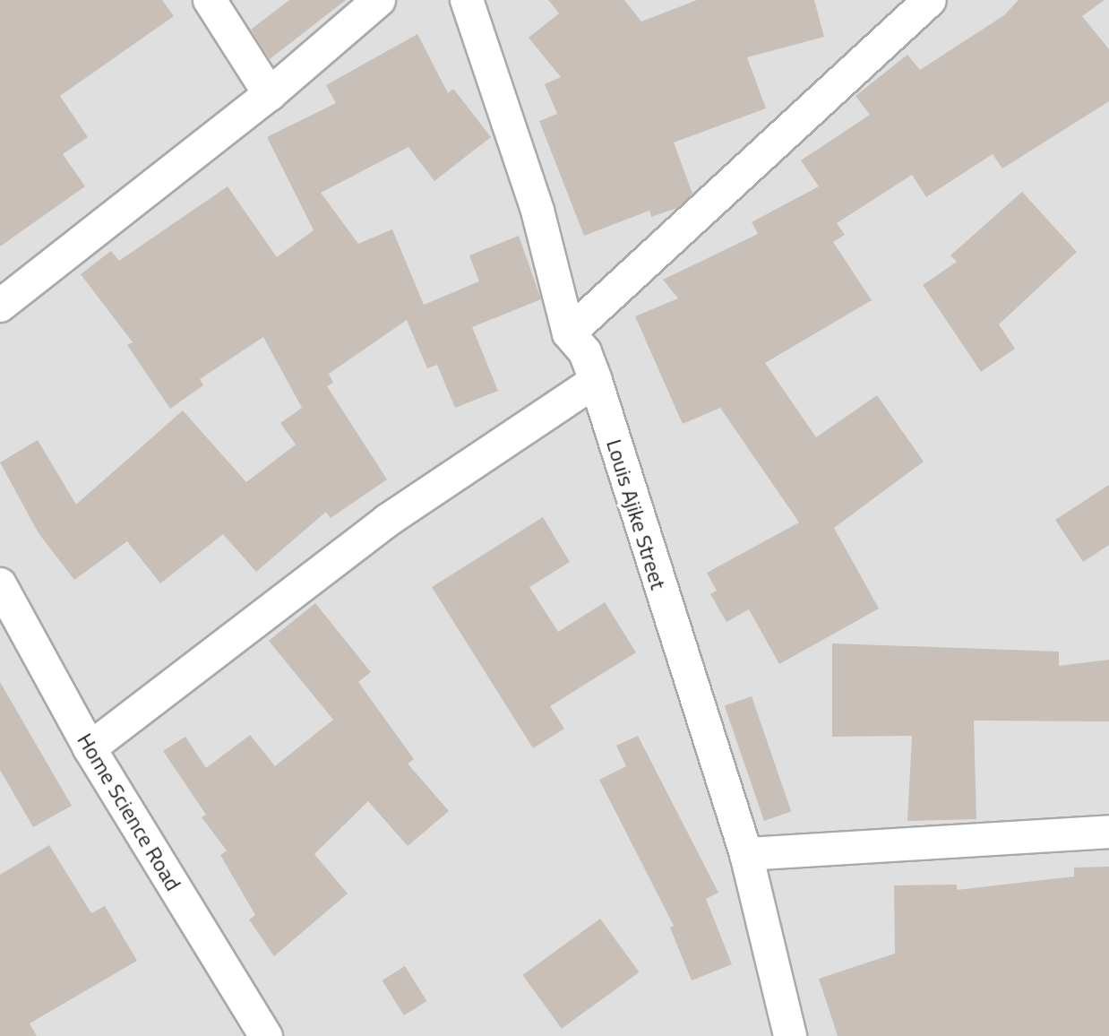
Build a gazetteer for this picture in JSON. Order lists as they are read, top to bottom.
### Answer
{
  "streets": {
    "street": ["Louis Ajike Street", "Home Science Road"]
  }
}
